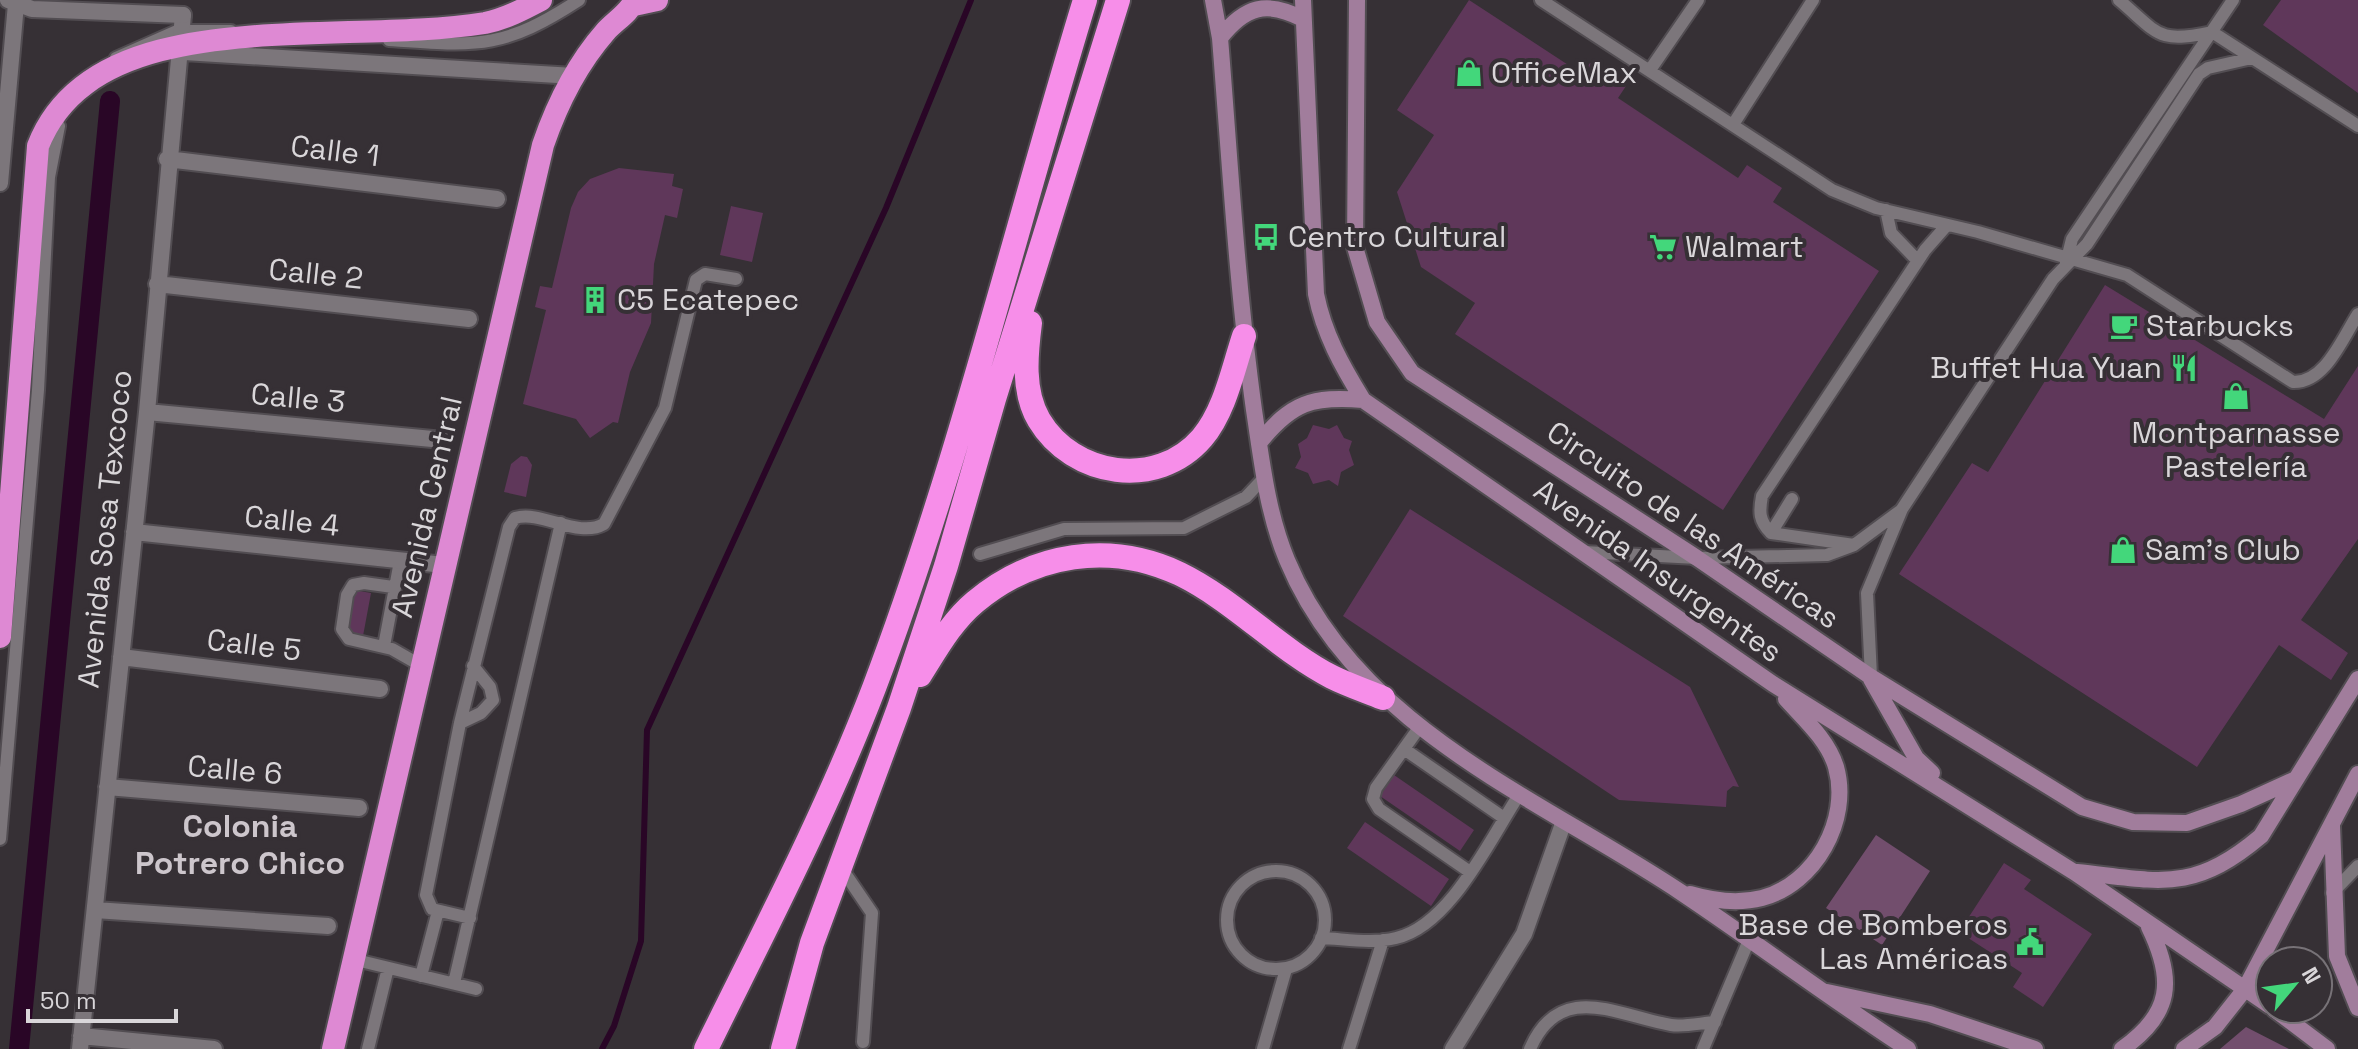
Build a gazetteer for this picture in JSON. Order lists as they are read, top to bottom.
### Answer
{
  "streets": {
    "highway": ["Avenida Central"],
    "main road": ["Circuito de las Américas", "Avenida Insurgentes"],
    "street": [
      "Calle 1",
      "Calle 2",
      "Calle 3",
      "Calle 4",
      "Avenida Sosa Texcoco",
      "Calle 5",
      "Calle 6"
    ]
  },
  "crossings": [
    ["Calle 1", "Avenida Sosa Texcoco"],
    ["Calle 2", "Avenida Sosa Texcoco"],
    ["Calle 3", "Avenida Sosa Texcoco"],
    ["Avenida Central", "Calle 4"],
    ["Calle 4", "Avenida Sosa Texcoco"],
    ["Avenida Sosa Texcoco", "Calle 5"],
    ["Avenida Sosa Texcoco", "Calle 6"]
  ],
  "districts": ["Colonia Potrero Chico"],
  "places": {
    "shop": ["OfficeMax", "Montparnasse Pastelería", "Sam's Club"],
    "bus stop": ["Centro Cultural"],
    "supermarket": ["Walmart"],
    "building": ["C5 Ecatepec"],
    "cafe": ["Starbucks"],
    "restaurant": ["Buffet Hua Yuan"],
    "public building": ["Base de Bomberos Las Américas"]
  },
  "scale_bar": "50 m",
  "north": "top right"
}
